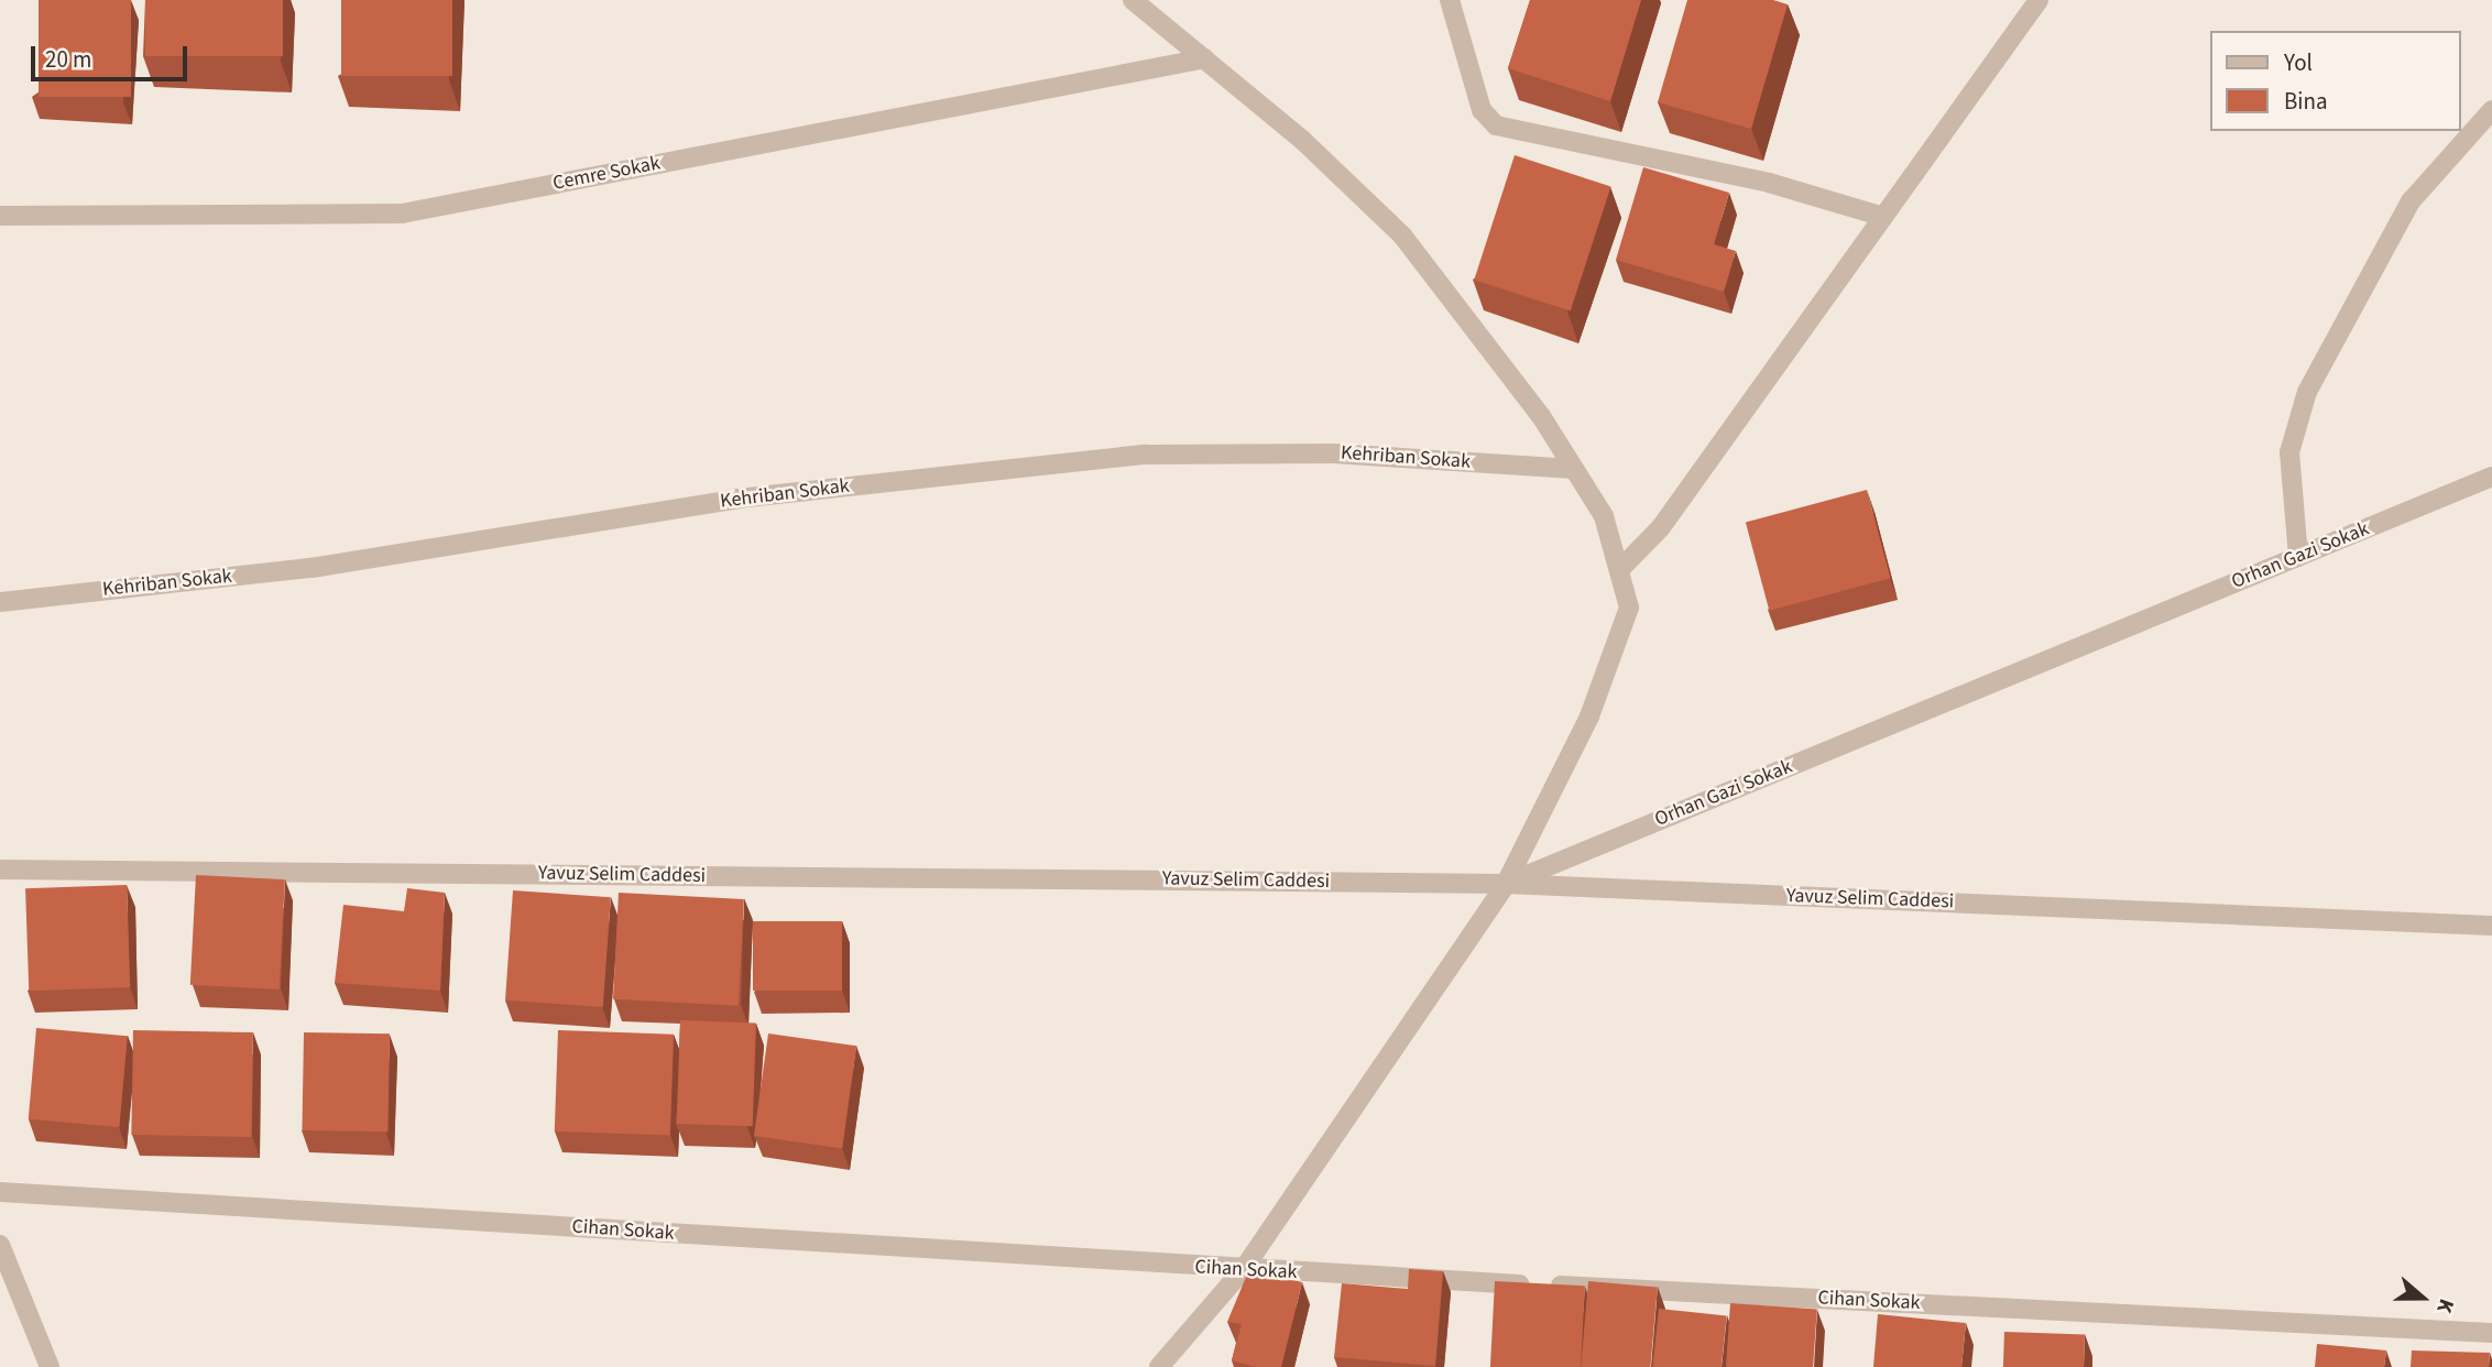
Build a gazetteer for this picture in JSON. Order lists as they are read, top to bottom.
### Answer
{
  "streets": {
    "street": [
      "Cemre Sokak",
      "Kehriban Sokak",
      "Orhan Gazi Sokak",
      "Yavuz Selim Caddesi",
      "Cihan Sokak"
    ]
  },
  "crossings": [
    ["Orhan Gazi Sokak", "Yavuz Selim Caddesi"]
  ],
  "legend": ["Yol", "Bina"],
  "scale_bar": "20 m",
  "north": "right"
}
